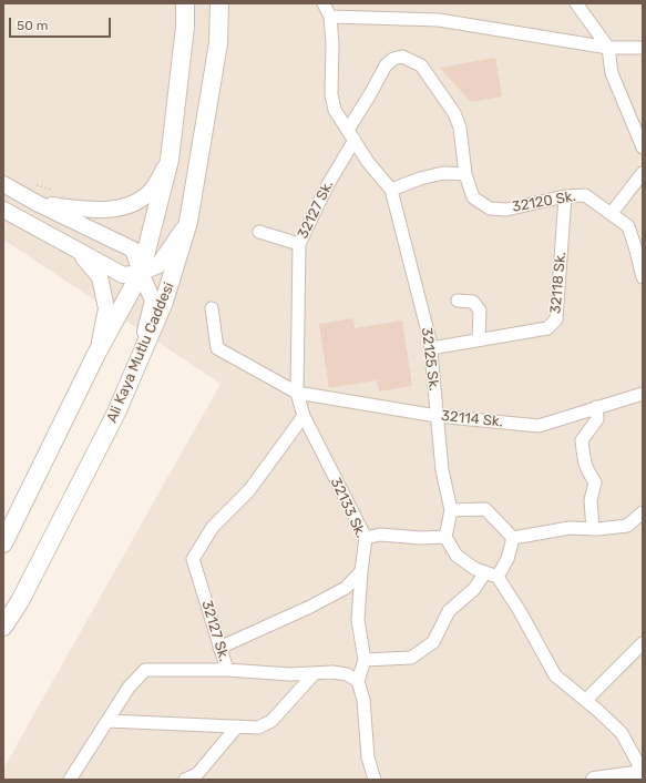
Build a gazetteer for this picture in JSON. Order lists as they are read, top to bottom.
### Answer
{
  "streets": {
    "main road": ["Ali Kaya Mutlu Caddesi"],
    "street": [
      "32120 Sk.",
      "32127 Sk.",
      "32118 Sk.",
      "32125 Sk.",
      "32114 Sk.",
      "32133 Sk."
    ]
  },
  "crossings": [
    ["32120 Sk.", "32127 Sk."],
    ["32120 Sk.", "32118 Sk."],
    ["32127 Sk.", "32125 Sk."],
    ["32127 Sk.", "32114 Sk."],
    ["32127 Sk.", "32133 Sk."],
    ["32118 Sk.", "32125 Sk."],
    ["32125 Sk.", "32114 Sk."],
    ["32114 Sk.", "32133 Sk."]
  ],
  "scale_bar": "50 m"
}
